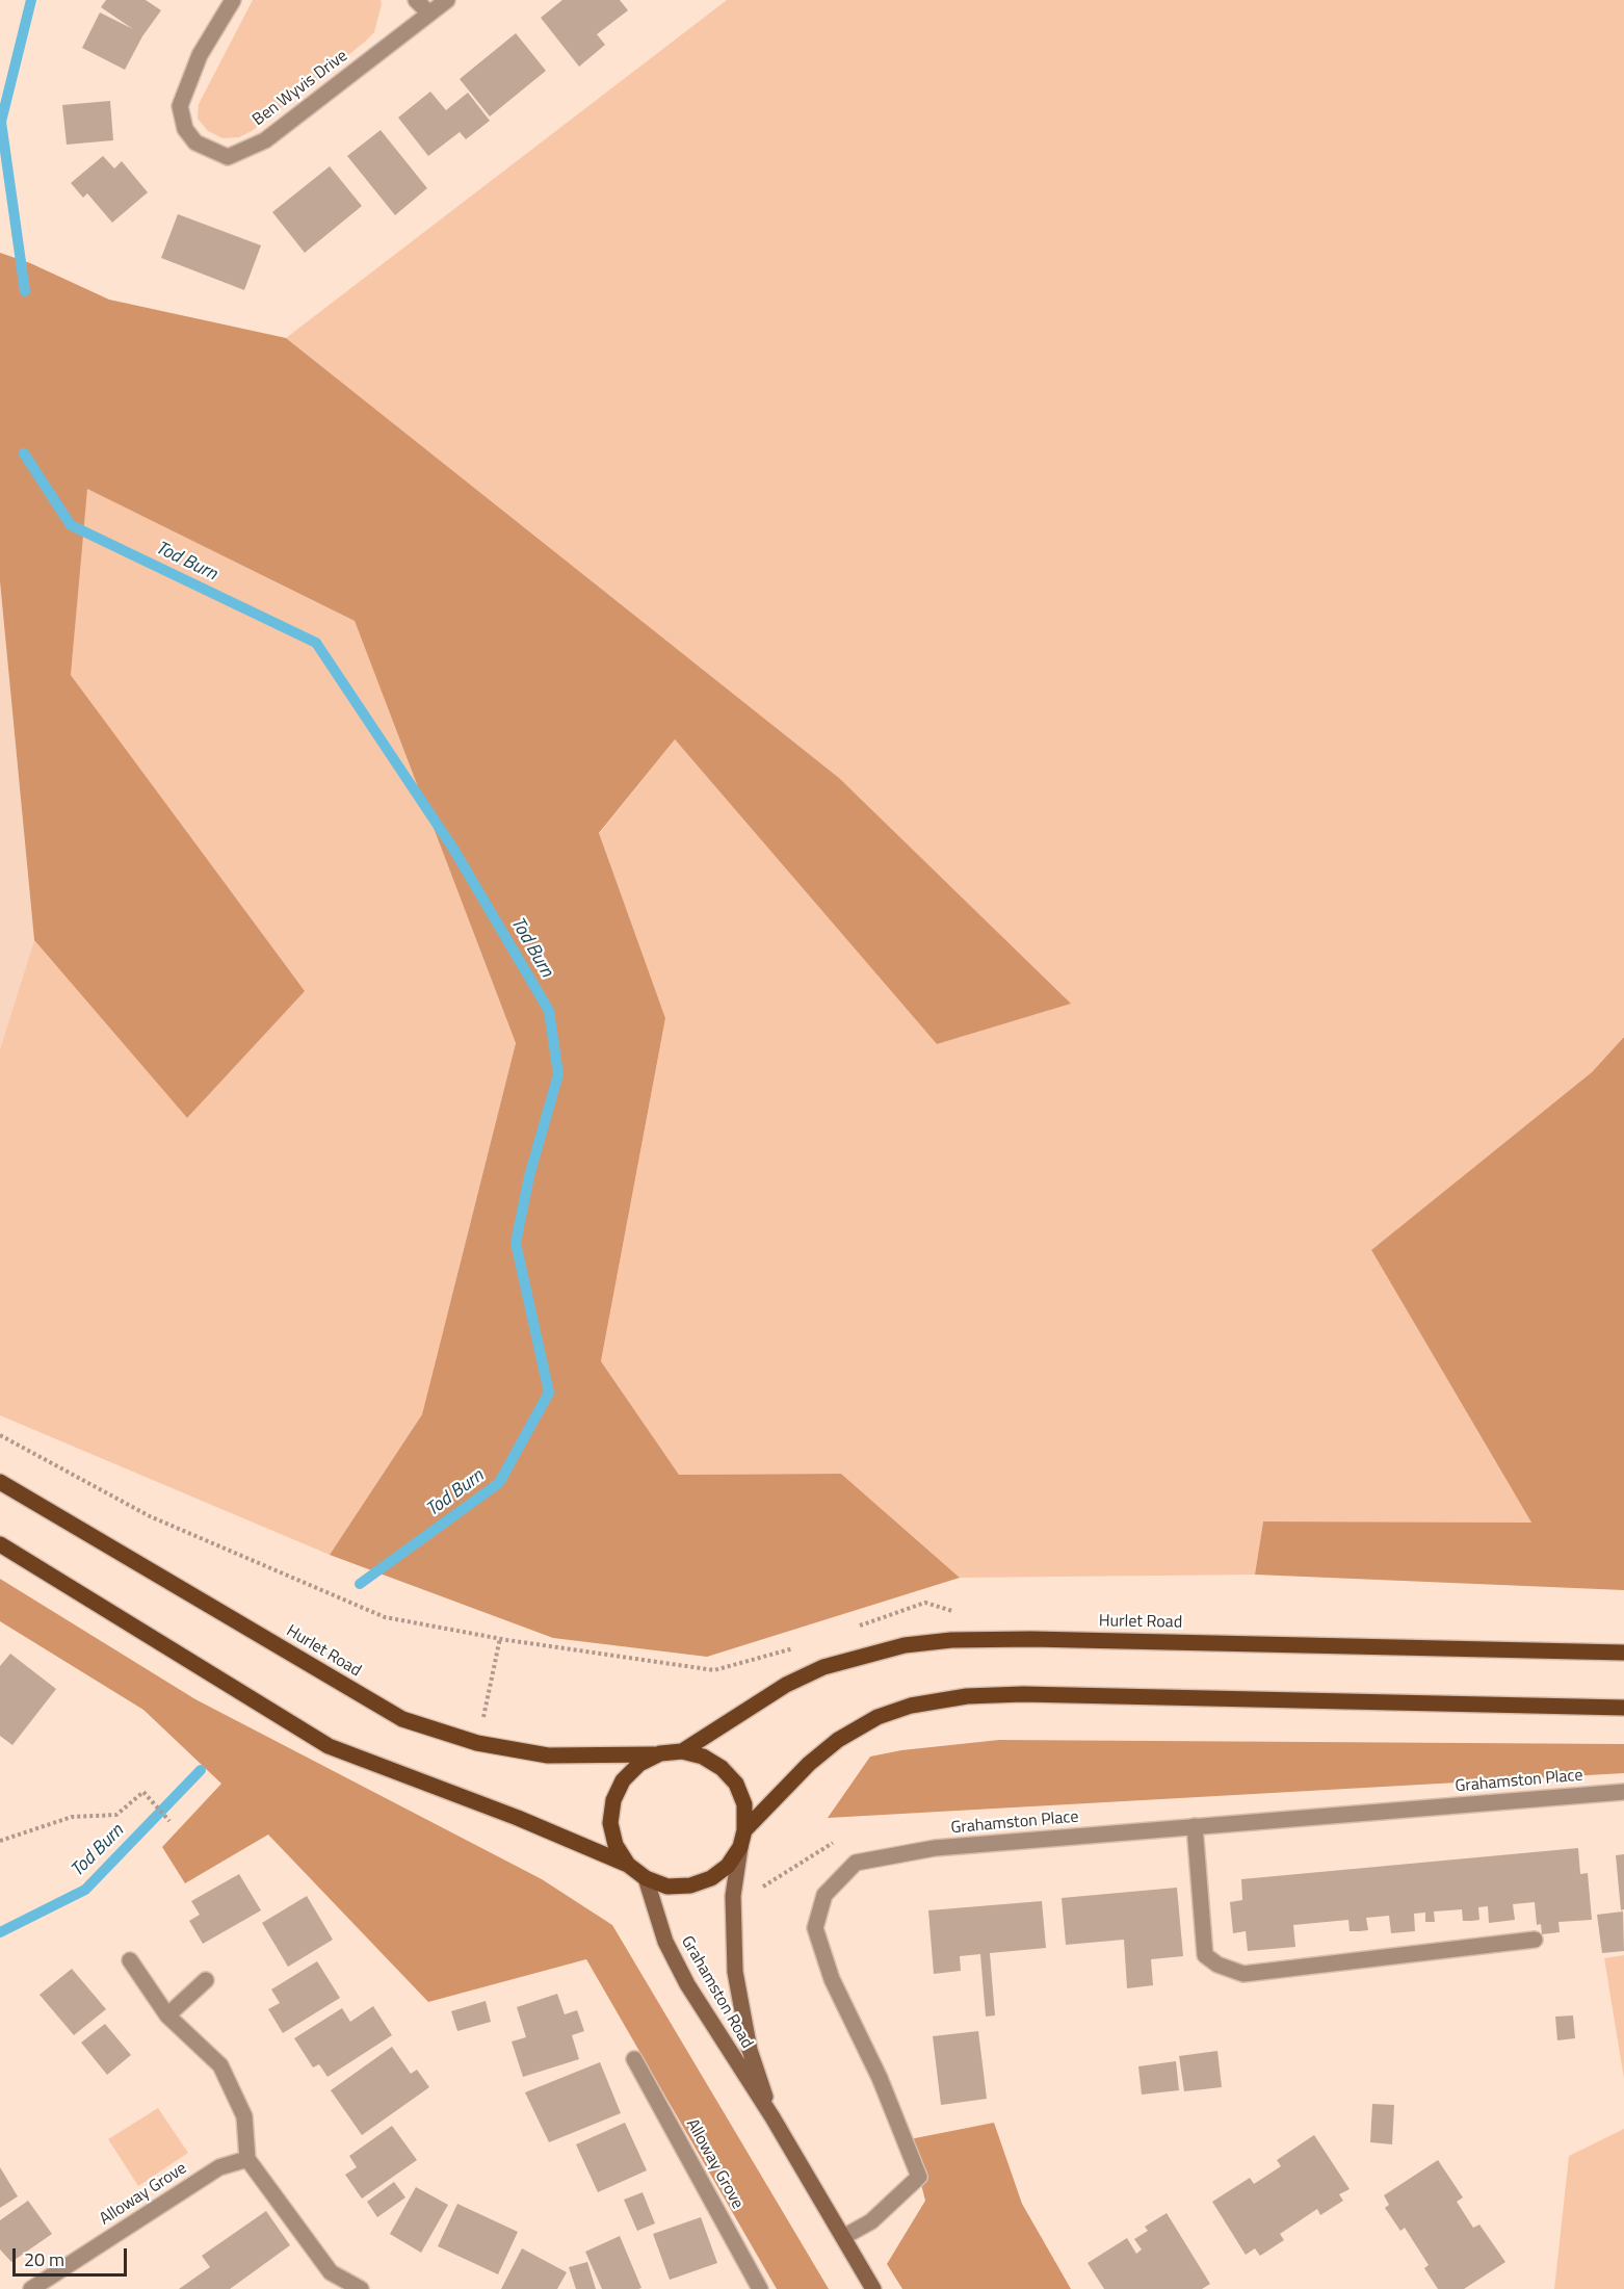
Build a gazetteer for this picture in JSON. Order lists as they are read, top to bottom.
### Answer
{
  "streets": {
    "main road": ["Hurlet Road", "Grahamston Road"],
    "street": ["Ben Wyvis Drive", "Grahamston Place", "Alloway Grove"]
  },
  "crossings": [
    ["Hurlet Road", "Grahamston Road"],
    ["Grahamston Place", "Grahamston Road"]
  ],
  "water": ["Tod Burn"],
  "scale_bar": "20 m"
}
